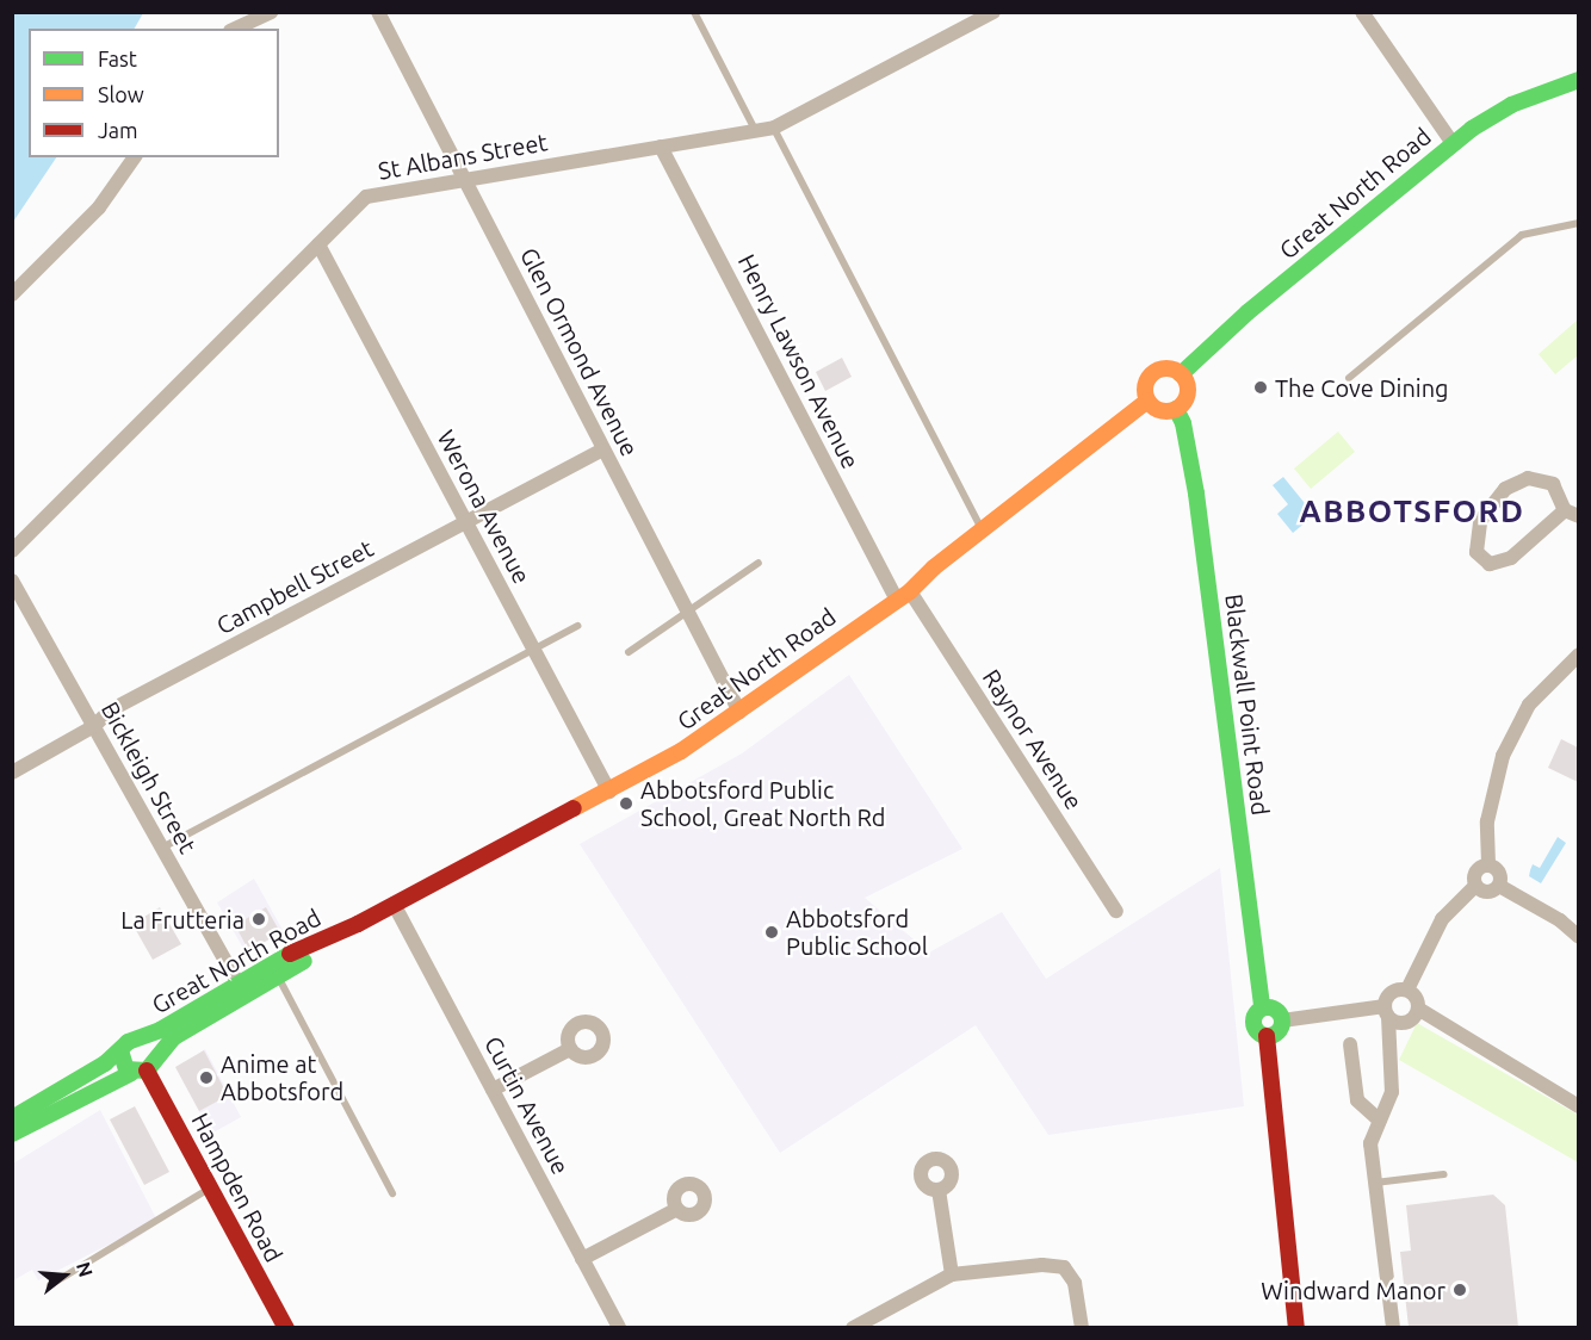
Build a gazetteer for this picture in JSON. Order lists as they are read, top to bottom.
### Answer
{
  "streets": {
    "main road": ["Great North Road", "Blackwall Point Road", "Hampden Road"],
    "street": [
      "St Albans Street",
      "Glen Ormond Avenue",
      "Henry Lawson Avenue",
      "Werona Avenue",
      "Campbell Street",
      "Raynor Avenue",
      "Bickleigh Street",
      "Curtin Avenue"
    ]
  },
  "crossings": [
    ["St Albans Street", "Glen Ormond Avenue"],
    ["St Albans Street", "Henry Lawson Avenue"],
    ["St Albans Street", "Werona Avenue"],
    ["Great North Road", "Glen Ormond Avenue"],
    ["Great North Road", "Henry Lawson Avenue"],
    ["Great North Road", "Werona Avenue"],
    ["Great North Road", "Blackwall Point Road"],
    ["Great North Road", "Raynor Avenue"],
    ["Great North Road", "Bickleigh Street"],
    ["Great North Road", "Curtin Avenue"],
    ["Great North Road", "Hampden Road"],
    ["Glen Ormond Avenue", "Campbell Street"],
    ["Henry Lawson Avenue", "Raynor Avenue"],
    ["Werona Avenue", "Campbell Street"],
    ["Campbell Street", "Bickleigh Street"]
  ],
  "districts": ["ABBOTSFORD"],
  "places": [
    "The Cove Dining",
    "Abbotsford Public School, Great North Rd",
    "La Frutteria",
    "Abbotsford Public School",
    "Anime at Abbotsford",
    "Windward Manor"
  ],
  "legend": ["Fast", "Slow", "Jam"],
  "north": "right"
}
